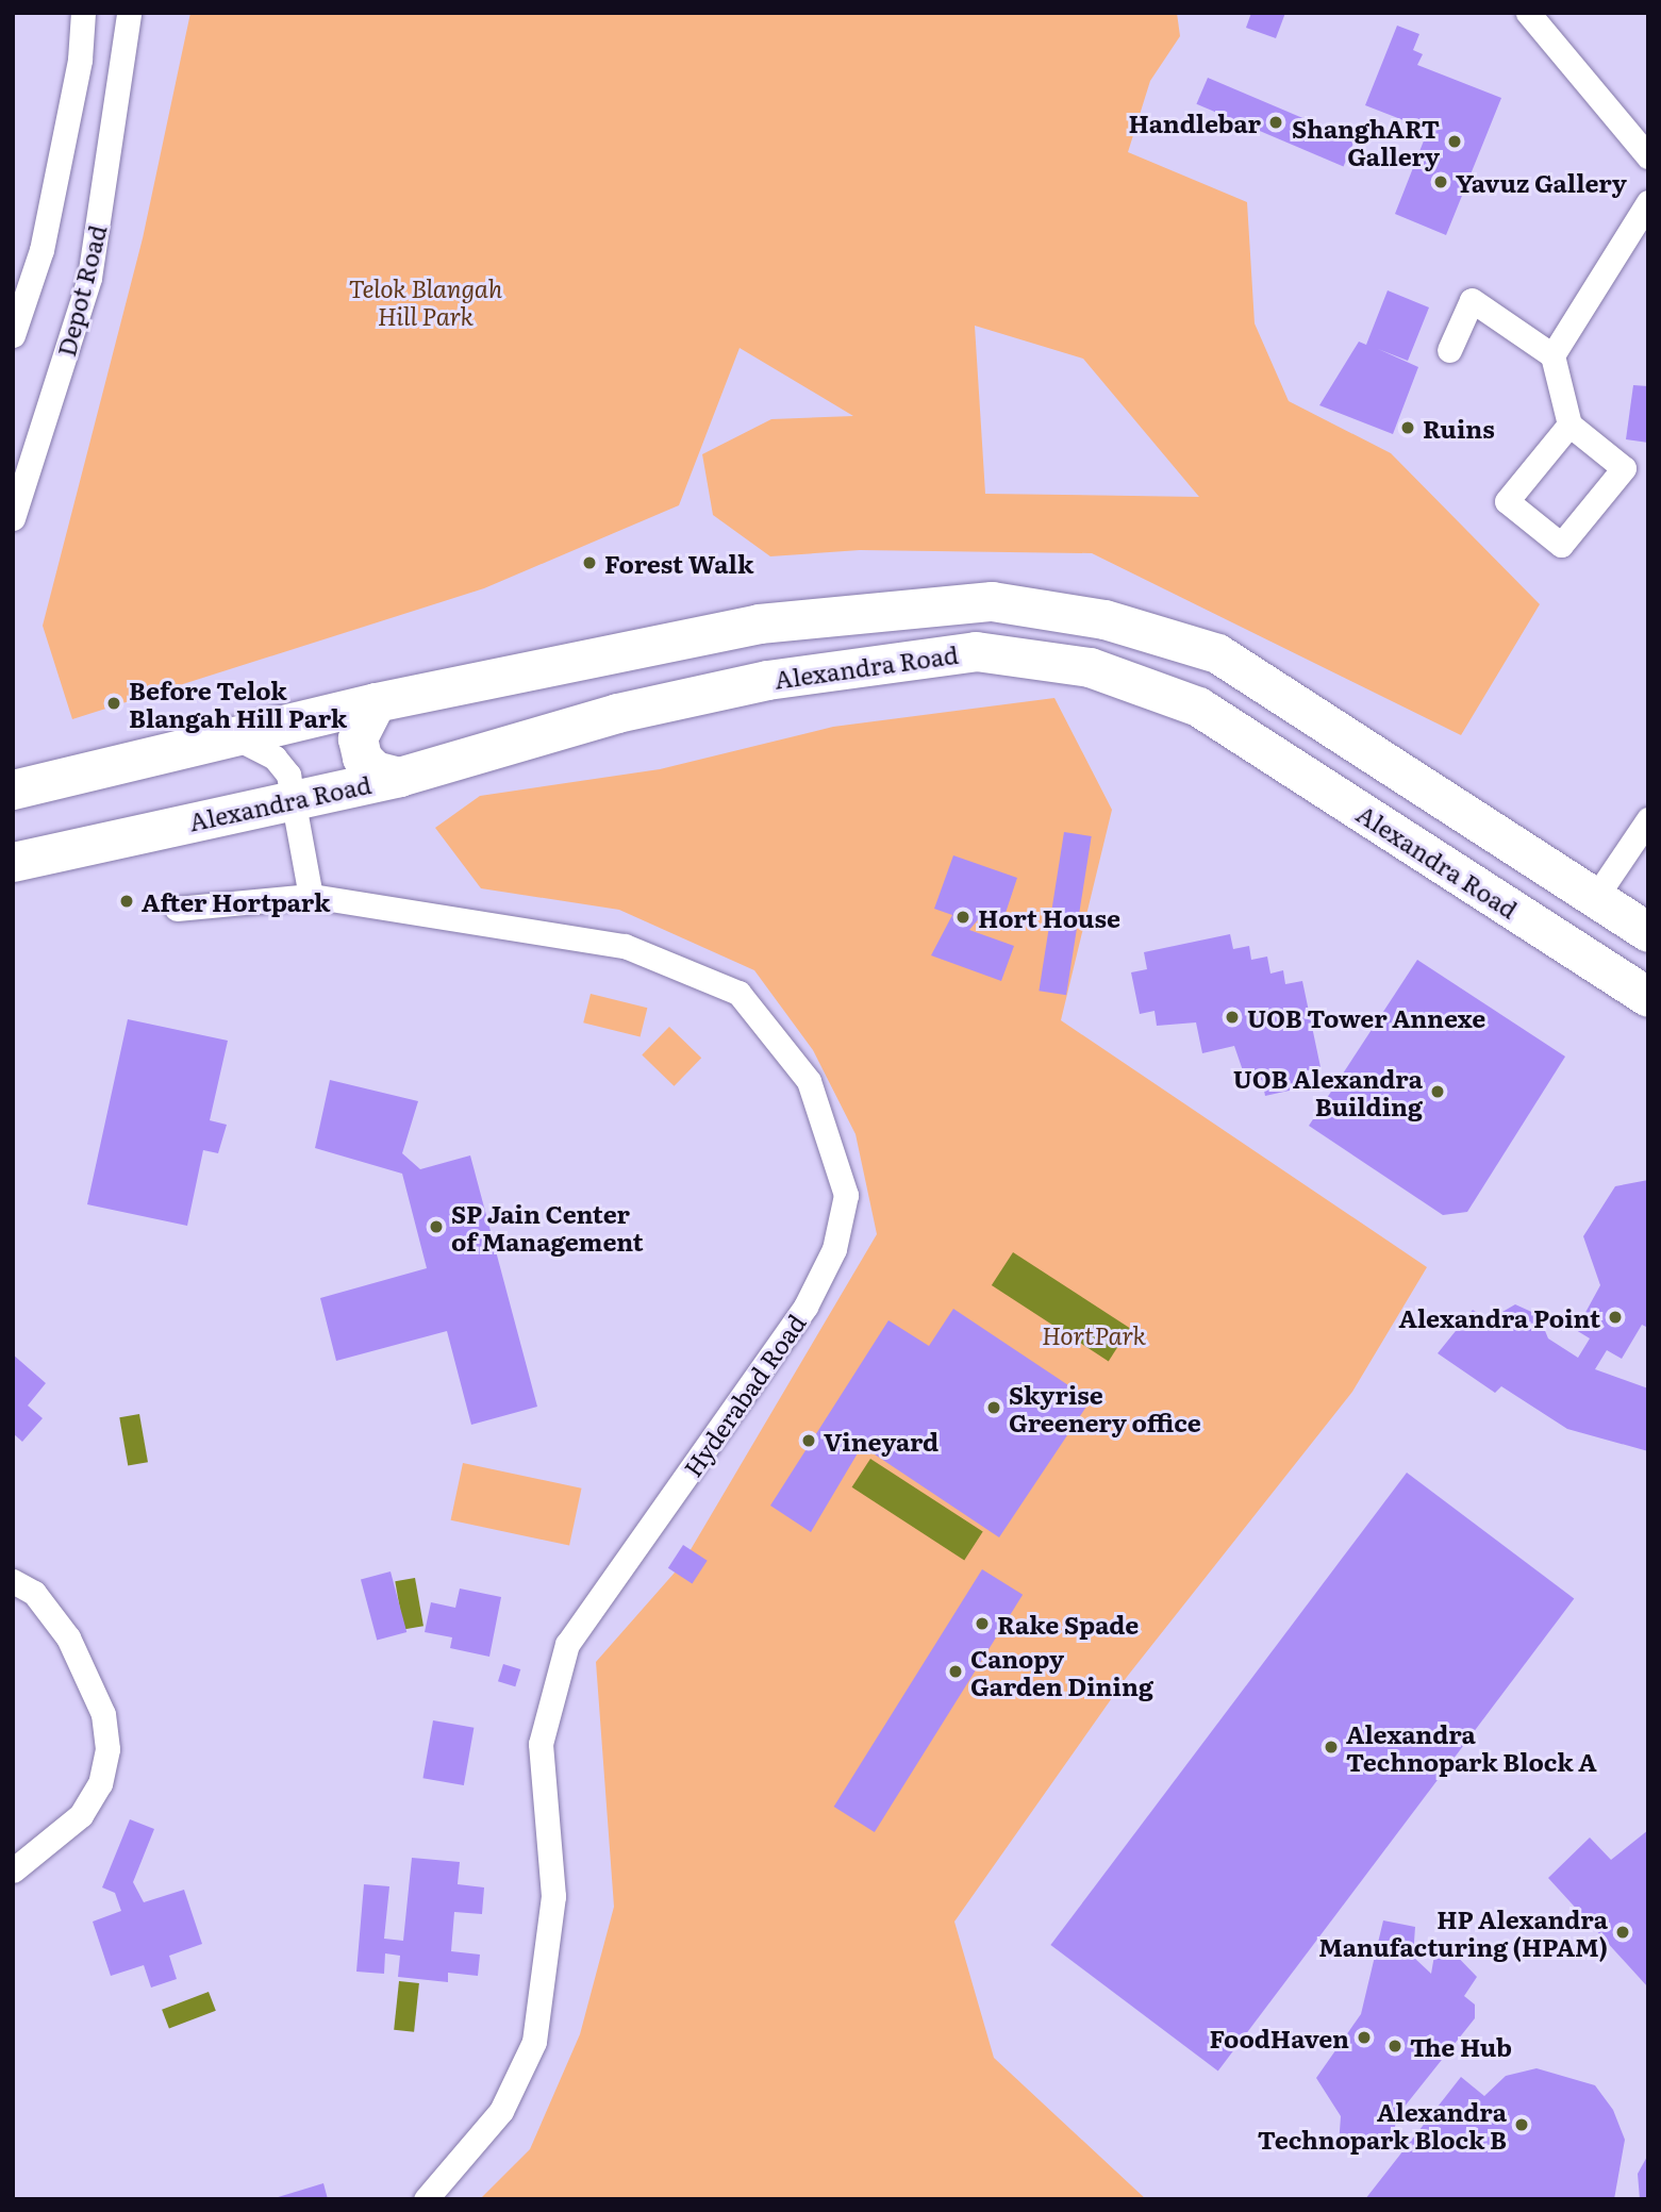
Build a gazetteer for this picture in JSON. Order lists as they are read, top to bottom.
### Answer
{
  "streets": {
    "main road": ["Alexandra Road"],
    "street": ["Depot Road", "Hyderabad Road"]
  },
  "parks": ["Telok Blangah Hill Park", "HortPark"],
  "places": [
    "Handlebar",
    "ShanghART Gallery",
    "Yavuz Gallery",
    "Ruins",
    "Forest Walk",
    "Before Telok Blangah Hill Park",
    "After Hortpark",
    "Hort House",
    "UOB Tower Annexe",
    "UOB Alexandra Building",
    "SP Jain Center of Management",
    "Alexandra Point",
    "Skyrise Greenery office",
    "Vineyard",
    "Rake Spade",
    "Canopy Garden Dining",
    "Alexandra Technopark Block A",
    "HP Alexandra Manufacturing (HPAM)",
    "FoodHaven",
    "The Hub",
    "Alexandra Technopark Block B"
  ]
}
